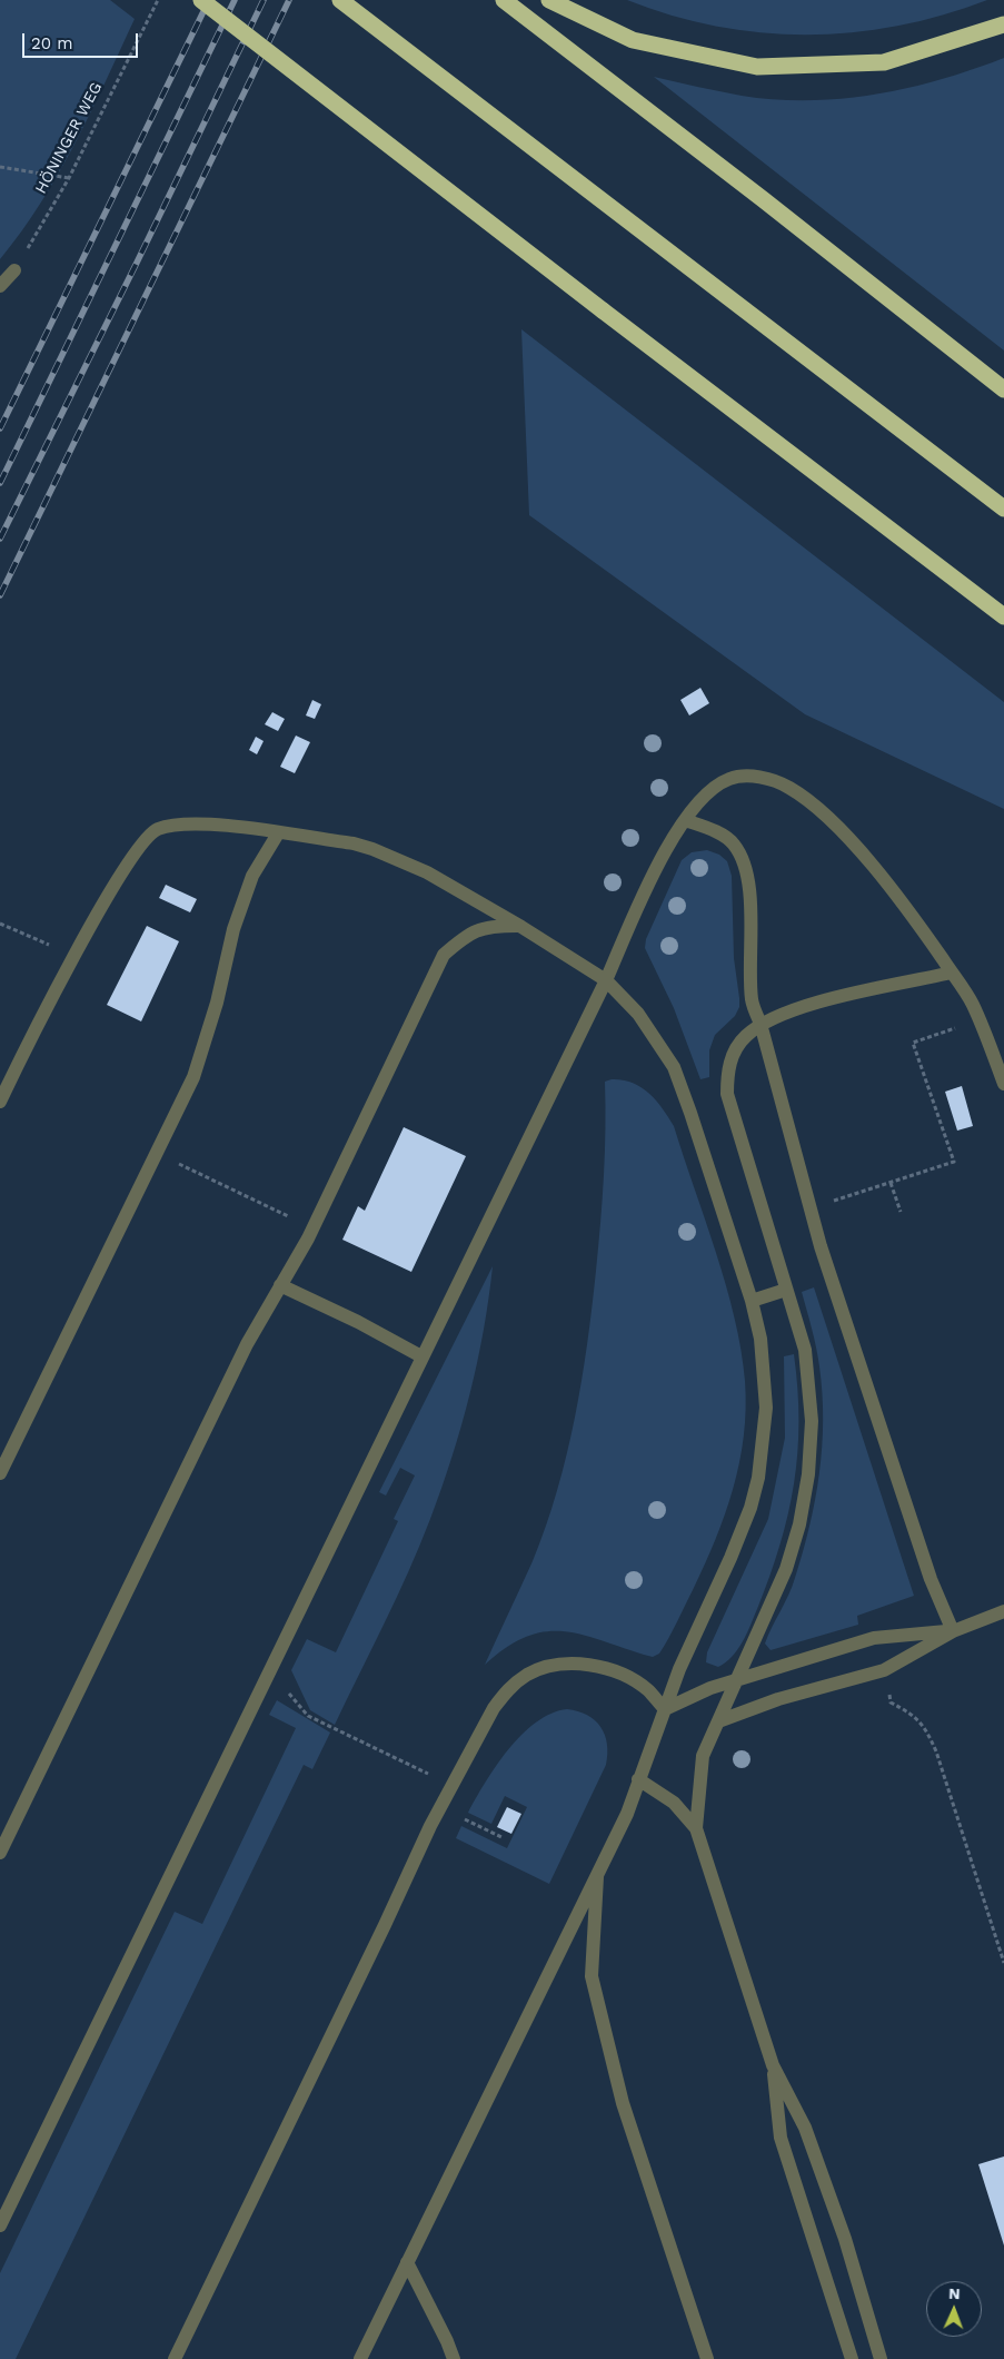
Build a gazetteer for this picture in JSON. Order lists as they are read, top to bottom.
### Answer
{
  "streets": {
    "path": ["HÖNINGER WEG"]
  },
  "scale_bar": "20 m",
  "north": "top"
}
